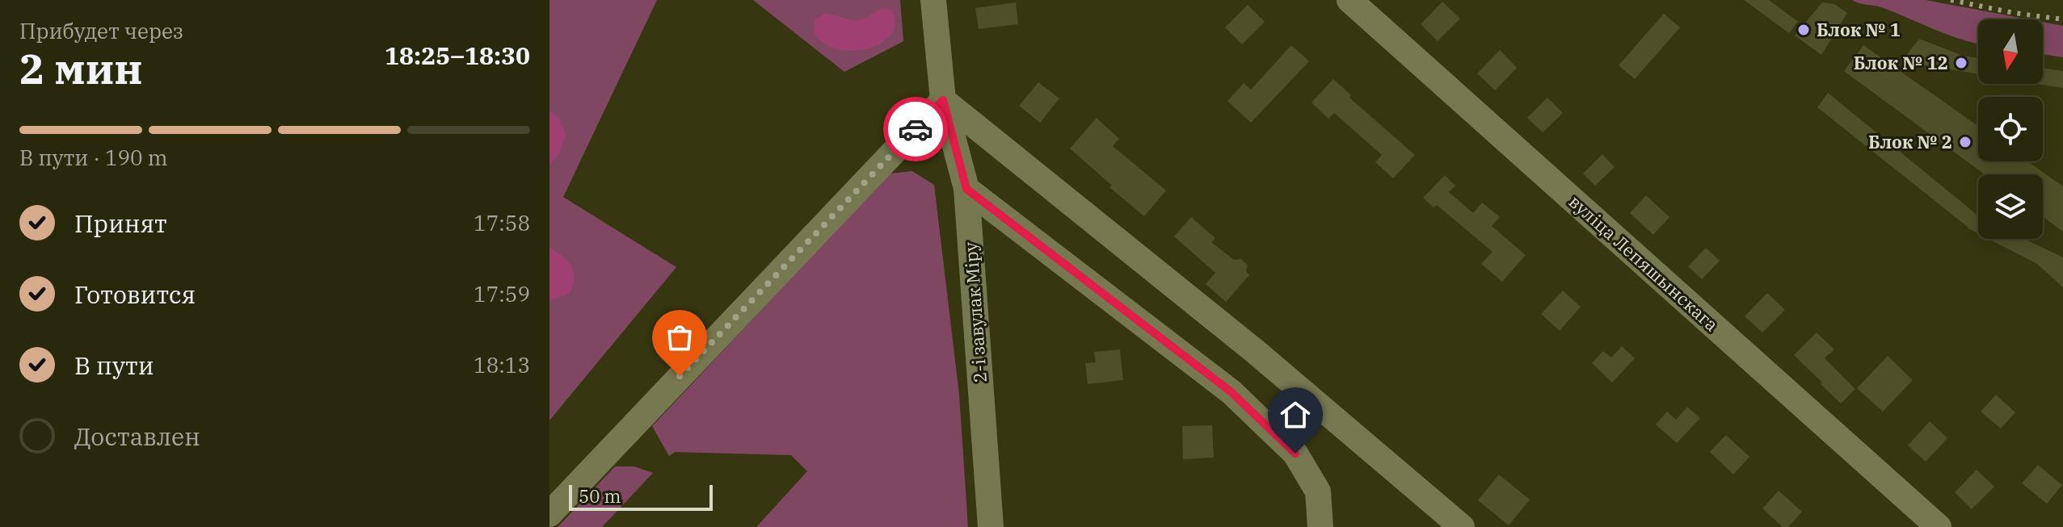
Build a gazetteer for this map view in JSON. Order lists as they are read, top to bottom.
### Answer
{
  "streets": {
    "street": ["вуліца Лепяшынскага", "2-і завулак Міру"]
  },
  "places": ["Блок № 1", "Блок № 12", "Блок № 2"],
  "scale_bar": "50 m",
  "north": "bottom",
  "page": {
    "heading": ["2 мин", "Прибудет через", "18:25–18:30"],
    "bar": "В пути · 190 m",
    "list": [
      ["Принят", "17:58"],
      ["Готовится", "17:59"],
      ["В пути", "18:13"],
      "Доставлен"
    ],
    "scale": "50 m"
  }
}
